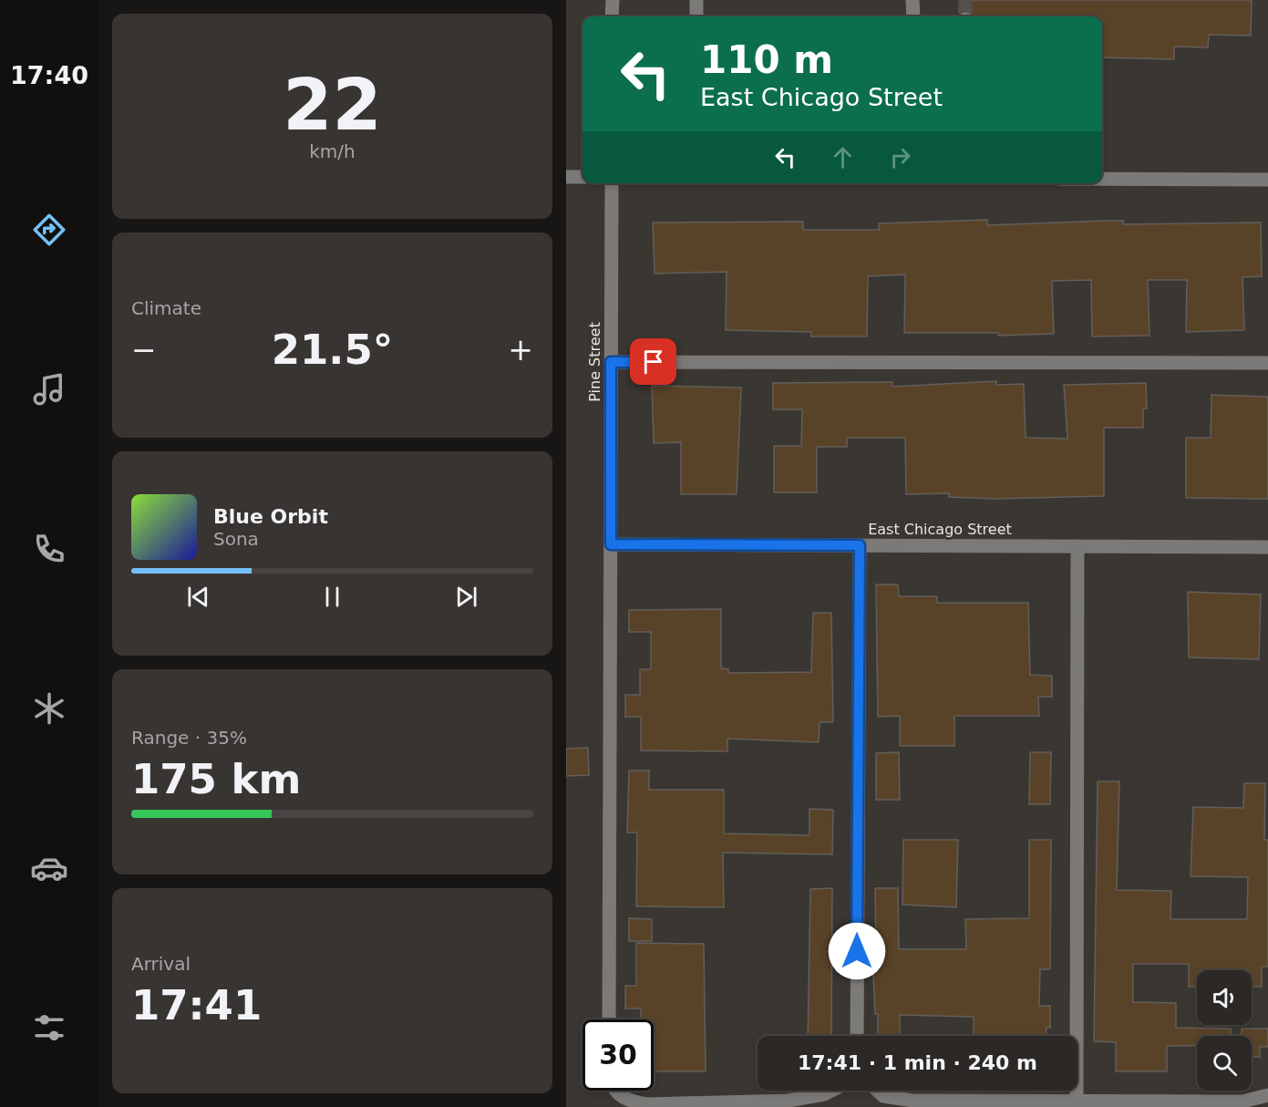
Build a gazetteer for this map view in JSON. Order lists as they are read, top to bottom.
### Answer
{
  "streets": {
    "street": ["Pine Street", "East Chicago Street"]
  },
  "crossings": [
    ["Pine Street", "East Chicago Street"]
  ],
  "page": {
    "tabs": "17:40",
    "tile": [
      ["22", "km/h"],
      "Climate",
      ["Range · 35%", "175 km"],
      ["Arrival", "17:41"]
    ],
    "turn": ["110 m", "East Chicago Street"],
    "heat": ["−", "21.5°", "+"],
    "song": ["Blue Orbit", "Sona"],
    "limit": "30",
    "trip": "17:41 · 1 min · 240 m"
  }
}
